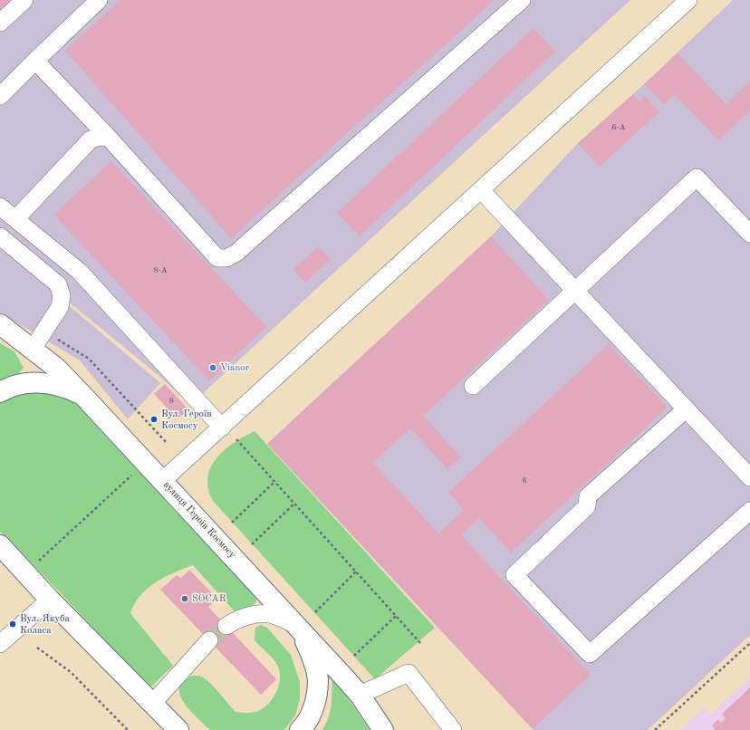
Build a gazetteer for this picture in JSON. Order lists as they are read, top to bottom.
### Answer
{
  "streets": {
    "main road": ["вулиця Героїв Космосу"]
  },
  "places": [
    "Vianor",
    "Вул. Героїв Космосу",
    "SOCAR",
    "Вул. Якуба Коласа"
  ],
  "house_numbers": [
    "6-А",
    "8-А",
    "8",
    "6"
  ]
}
